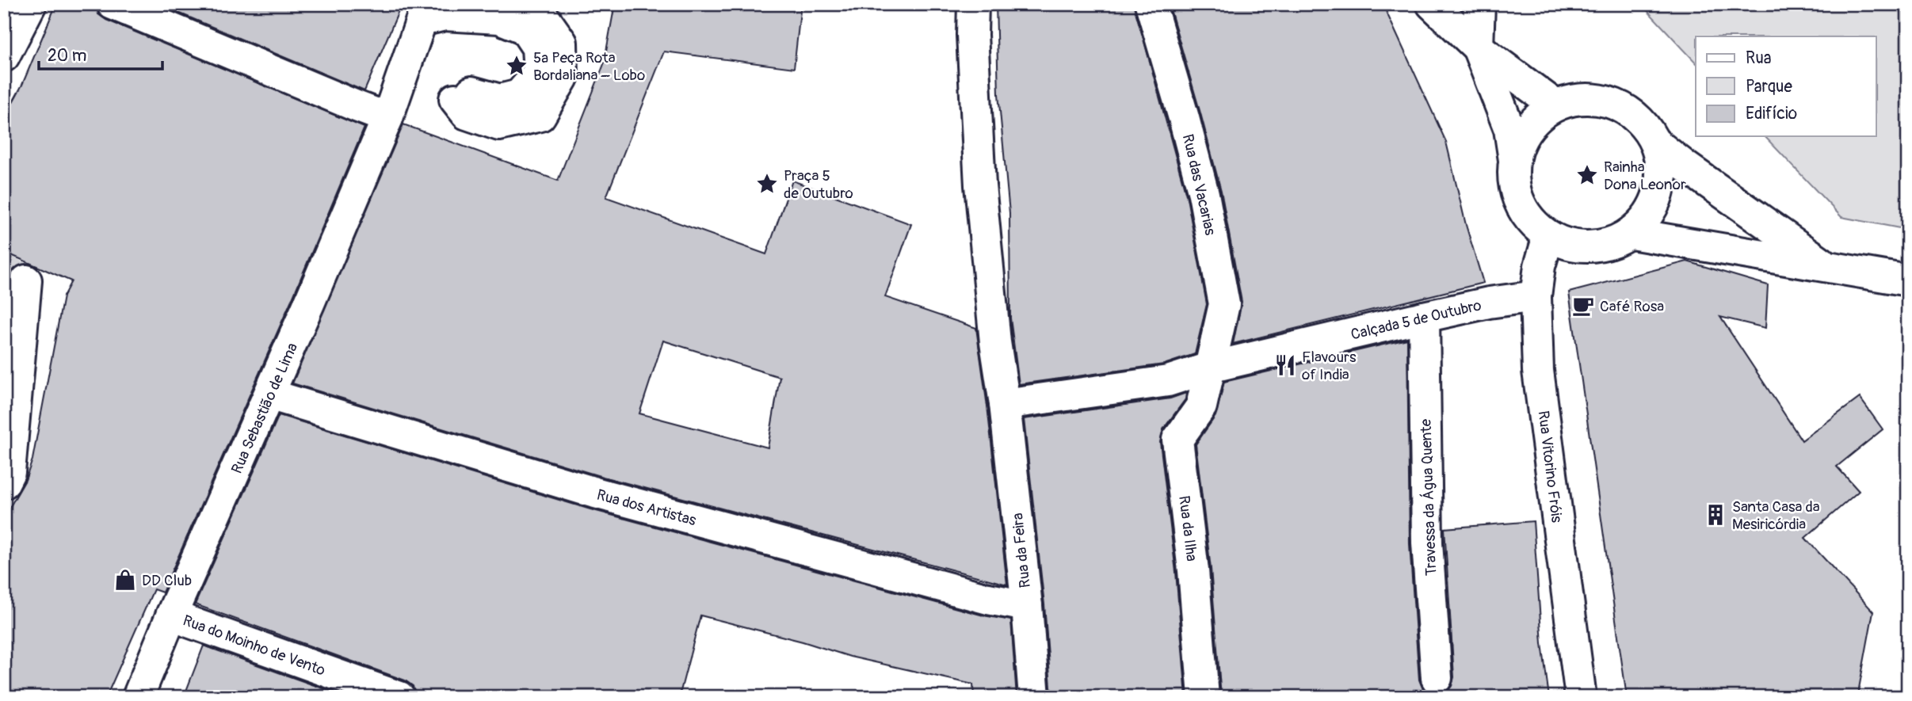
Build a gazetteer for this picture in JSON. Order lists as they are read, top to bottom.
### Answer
{
  "streets": {
    "street": [
      "Rua das Vacarias",
      "Calçada 5 de Outubro",
      "Rua Sebastião de Lima",
      "Rua Vitorino Fróis",
      "Travessa da Água Quente",
      "Rua dos Artistas",
      "Rua da Ilha",
      "Rua da Feira",
      "Rua do Moinho de Vento"
    ]
  },
  "crossings": [
    ["Rua das Vacarias", "Calçada 5 de Outubro"],
    ["Rua das Vacarias", "Rua da Ilha"],
    ["Calçada 5 de Outubro", "Rua Vitorino Fróis"],
    ["Calçada 5 de Outubro", "Travessa da Água Quente"],
    ["Calçada 5 de Outubro", "Rua da Ilha"],
    ["Calçada 5 de Outubro", "Rua da Feira"],
    ["Rua Sebastião de Lima", "Rua dos Artistas"],
    ["Rua Sebastião de Lima", "Rua do Moinho de Vento"],
    ["Rua dos Artistas", "Rua da Feira"]
  ],
  "places": {
    "place": ["5ª Peça Rota Bordaliana – Lobo", "Rainha Dona Leonor", "Praça 5 de Outubro"],
    "cafe": ["Café Rosa"],
    "restaurant": ["Flavours of India"],
    "building": ["Santa Casa da Mesiricórdia"],
    "shop": ["DD Club"]
  },
  "legend": ["Rua", "Parque", "Edifício"],
  "scale_bar": "20 m"
}
